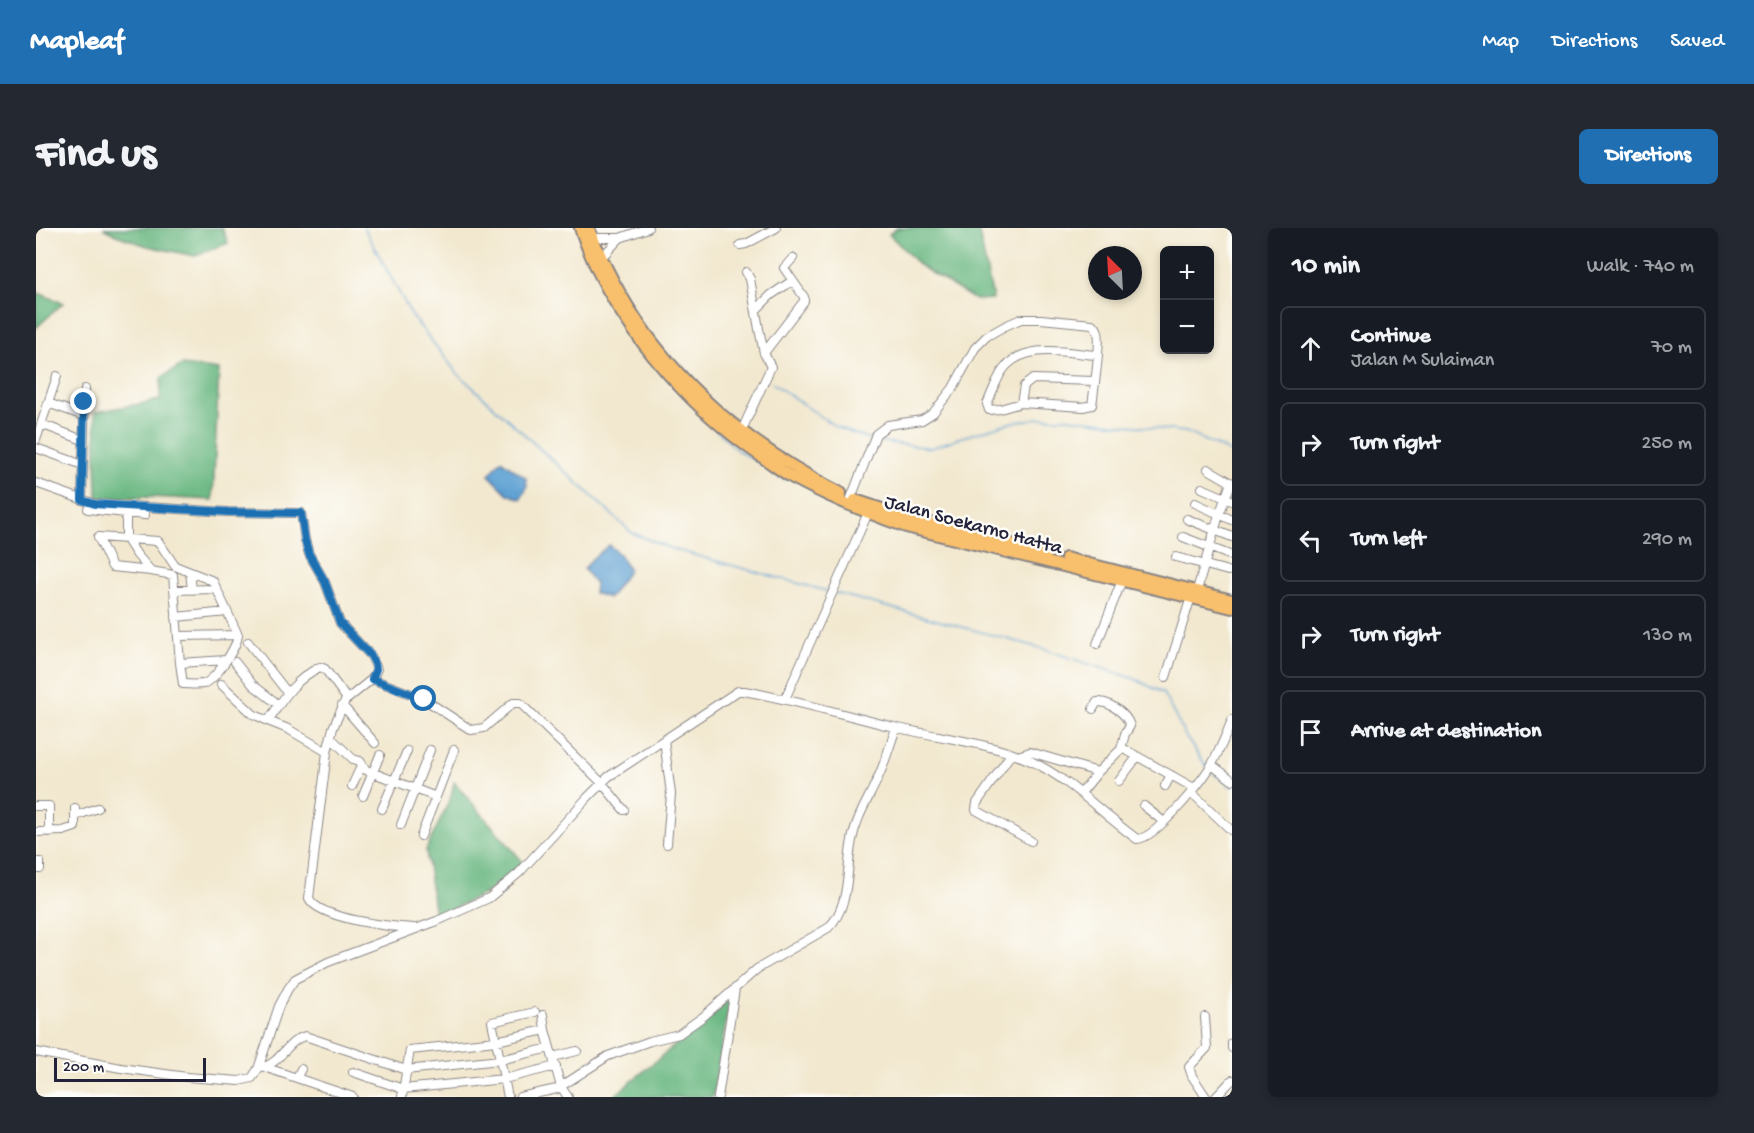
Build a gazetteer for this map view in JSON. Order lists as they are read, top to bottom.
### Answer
{
  "streets": {
    "highway": ["Jalan Soekarno Hatta"]
  },
  "scale_bar": "200 m",
  "north": "top left",
  "page": {
    "header": "Mapleaf",
    "nav": ["Map", "Directions", "Saved"],
    "buttons": "Directions",
    "title": "Find us",
    "heading": ["10 min", "Walk · 740 m"],
    "map_buttons": ["+", "−"],
    "list": [
      ["Continue", "Jalan M Sulaiman", "70 m"],
      ["Turn right", "250 m"],
      ["Turn left", "290 m"],
      ["Turn right", "130 m"],
      "Arrive at destination"
    ],
    "scale": "200 m"
  }
}
